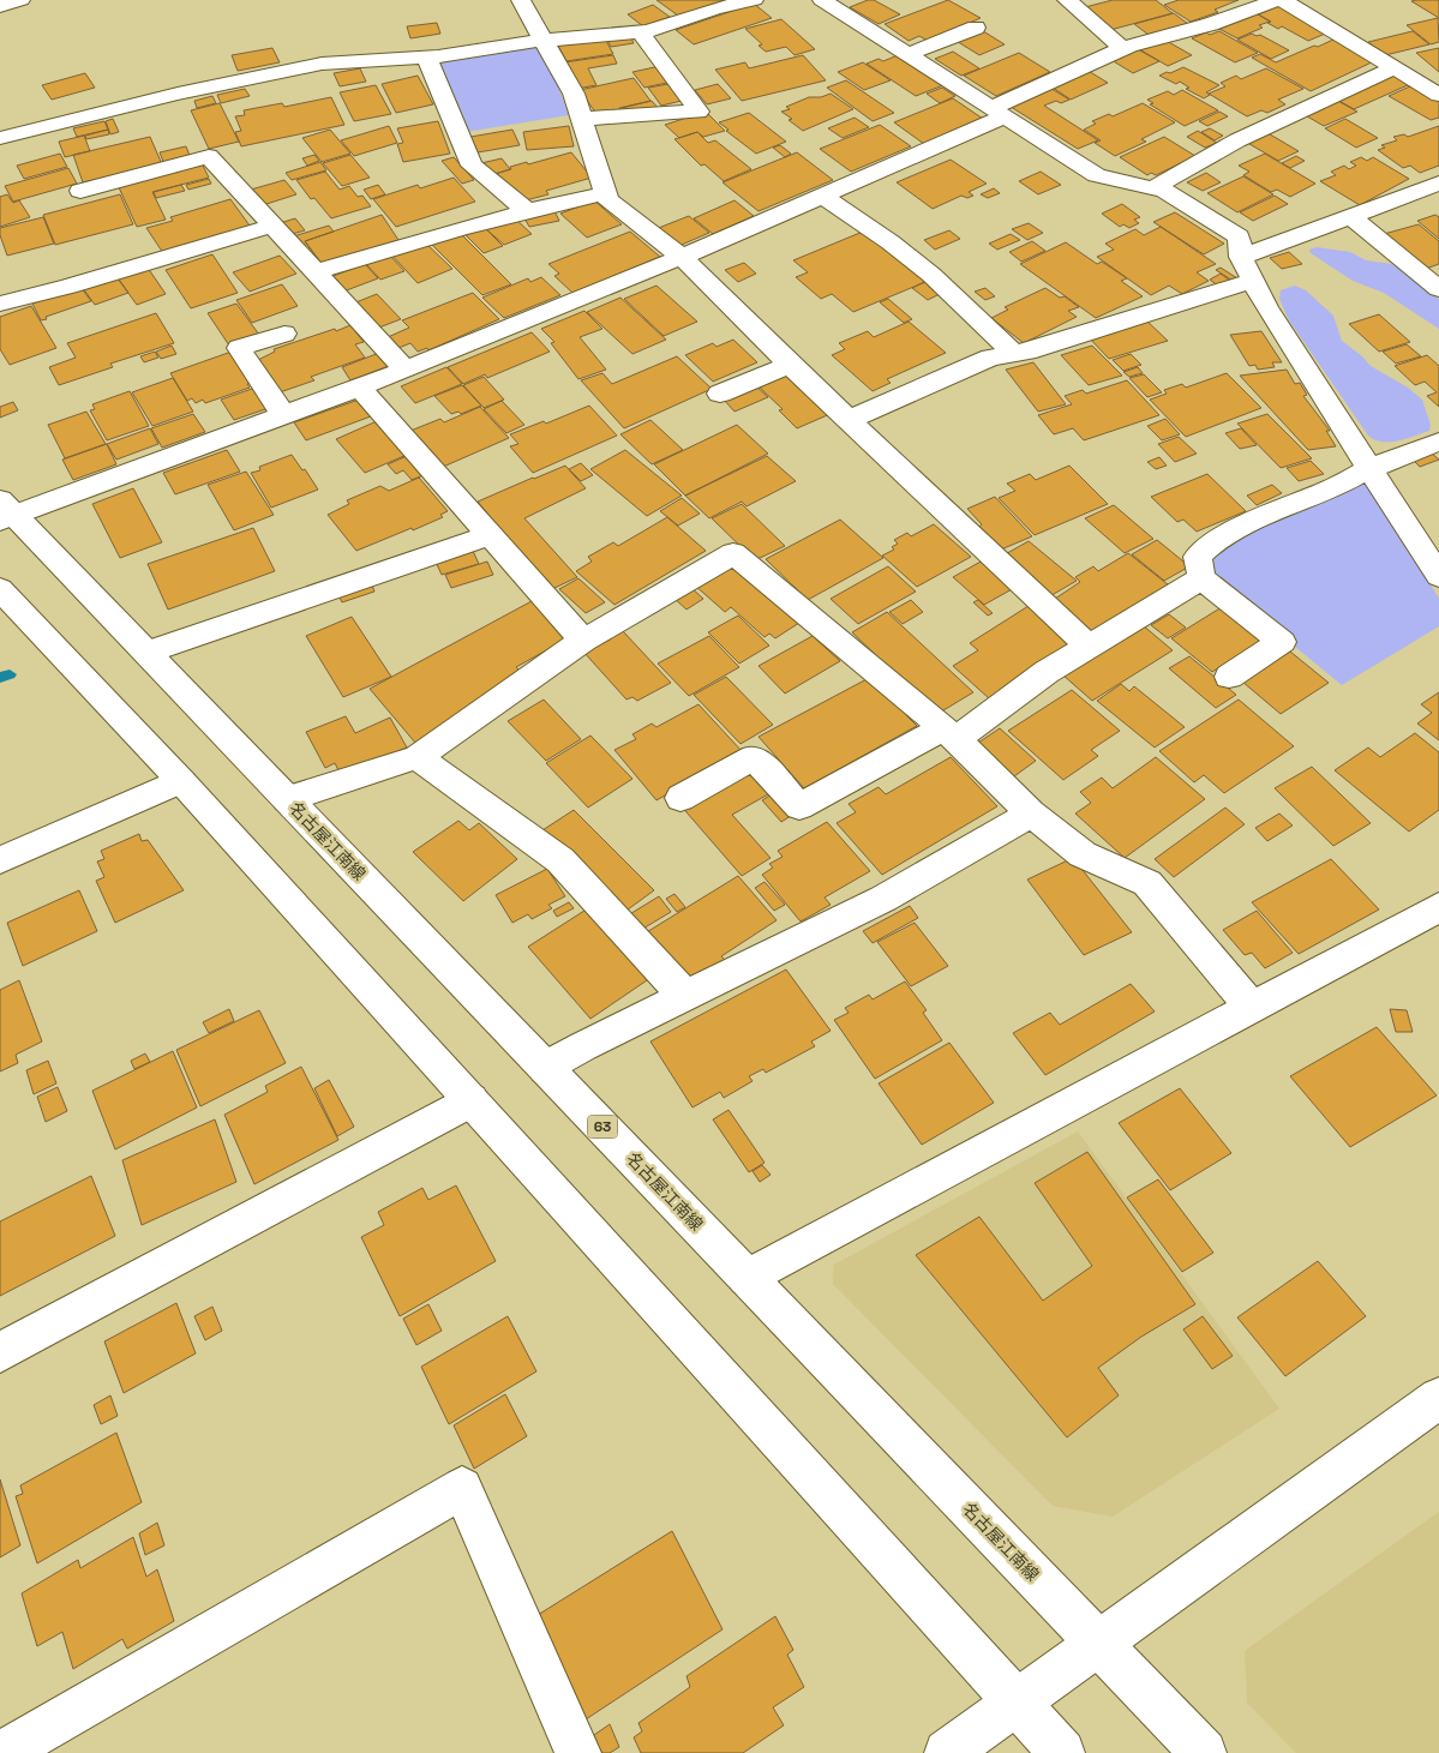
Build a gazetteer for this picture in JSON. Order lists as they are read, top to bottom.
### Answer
{
  "streets": {
    "street": ["名古屋江南線", "63"]
  }
}
